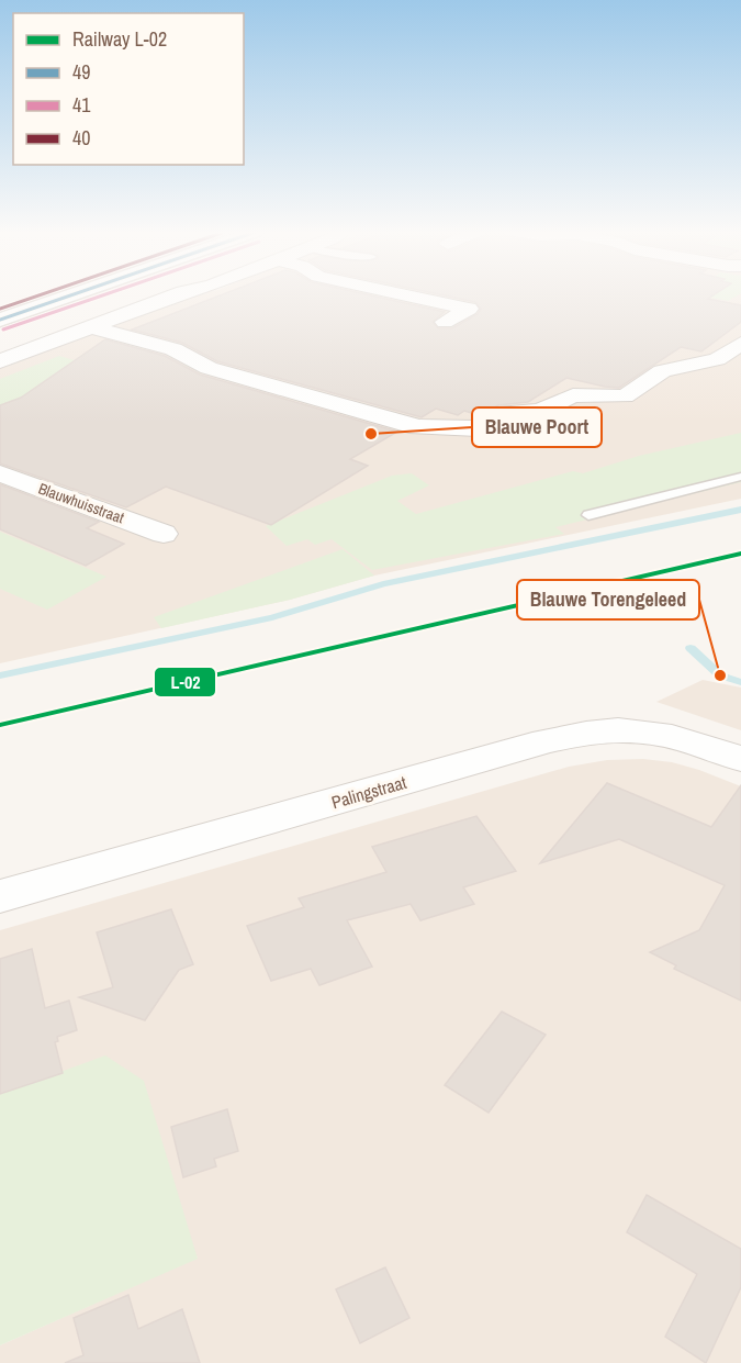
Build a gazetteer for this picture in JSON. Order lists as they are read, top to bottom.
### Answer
{
  "streets": {
    "street": ["Blauwhuisstraat", "Palingstraat"]
  },
  "places": ["Blauwe Poort", "Blauwe Torengeleed"],
  "lines": [
    "transit line 49",
    "transit line 41",
    "transit line 40",
    "rail line L-02"
  ],
  "legend": [
    "Railway L-02",
    "49",
    "41",
    "40"
  ]
}
